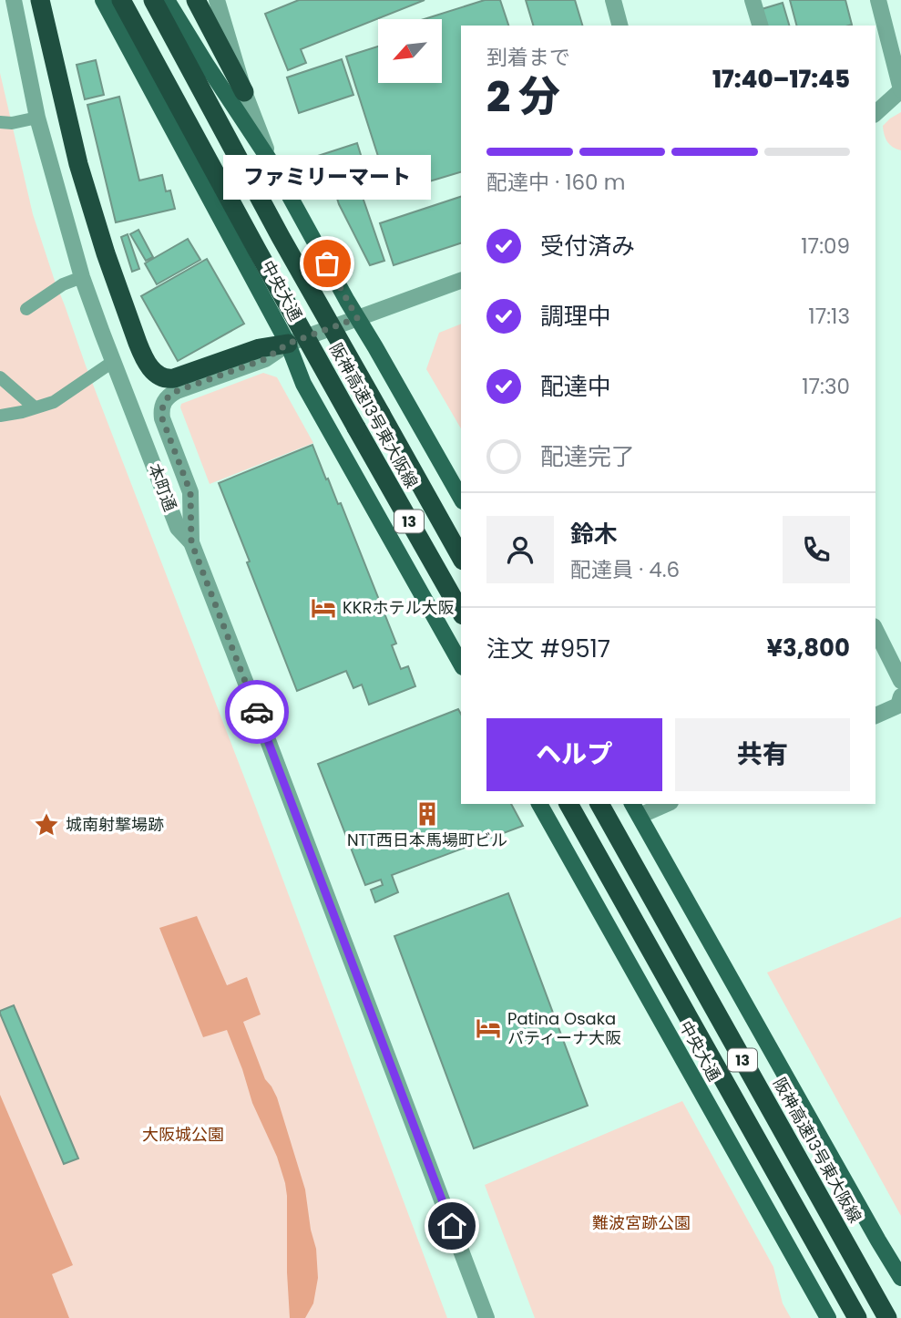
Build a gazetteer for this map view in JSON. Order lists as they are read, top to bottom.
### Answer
{
  "streets": {
    "highway": ["阪神高速13号東大阪線", "13"],
    "main road": ["中央大通"],
    "street": ["本町通"]
  },
  "parks": ["大阪城公園", "難波宮跡公園"],
  "places": {
    "other": ["ファミリーマート"],
    "hotel": ["KKRホテル大阪", "Patina Osaka パティーナ大阪"],
    "building": ["NTT西日本馬場町ビル"],
    "place": ["城南射撃場跡"]
  },
  "north": "bottom left",
  "page": {
    "heading": ["2 分", "到着まで", "17:40–17:45"],
    "panel": [
      "鈴木",
      "配達員 · 4.6",
      "注文 #9517",
      "¥3,800"
    ],
    "bar": "配達中 · 160 m",
    "bubble": "ファミリーマート",
    "list": [
      ["受付済み", "17:09"],
      ["調理中", "17:13"],
      ["配達中", "17:30"],
      "配達完了"
    ],
    "buttons": ["ヘルプ", "共有"]
  }
}
